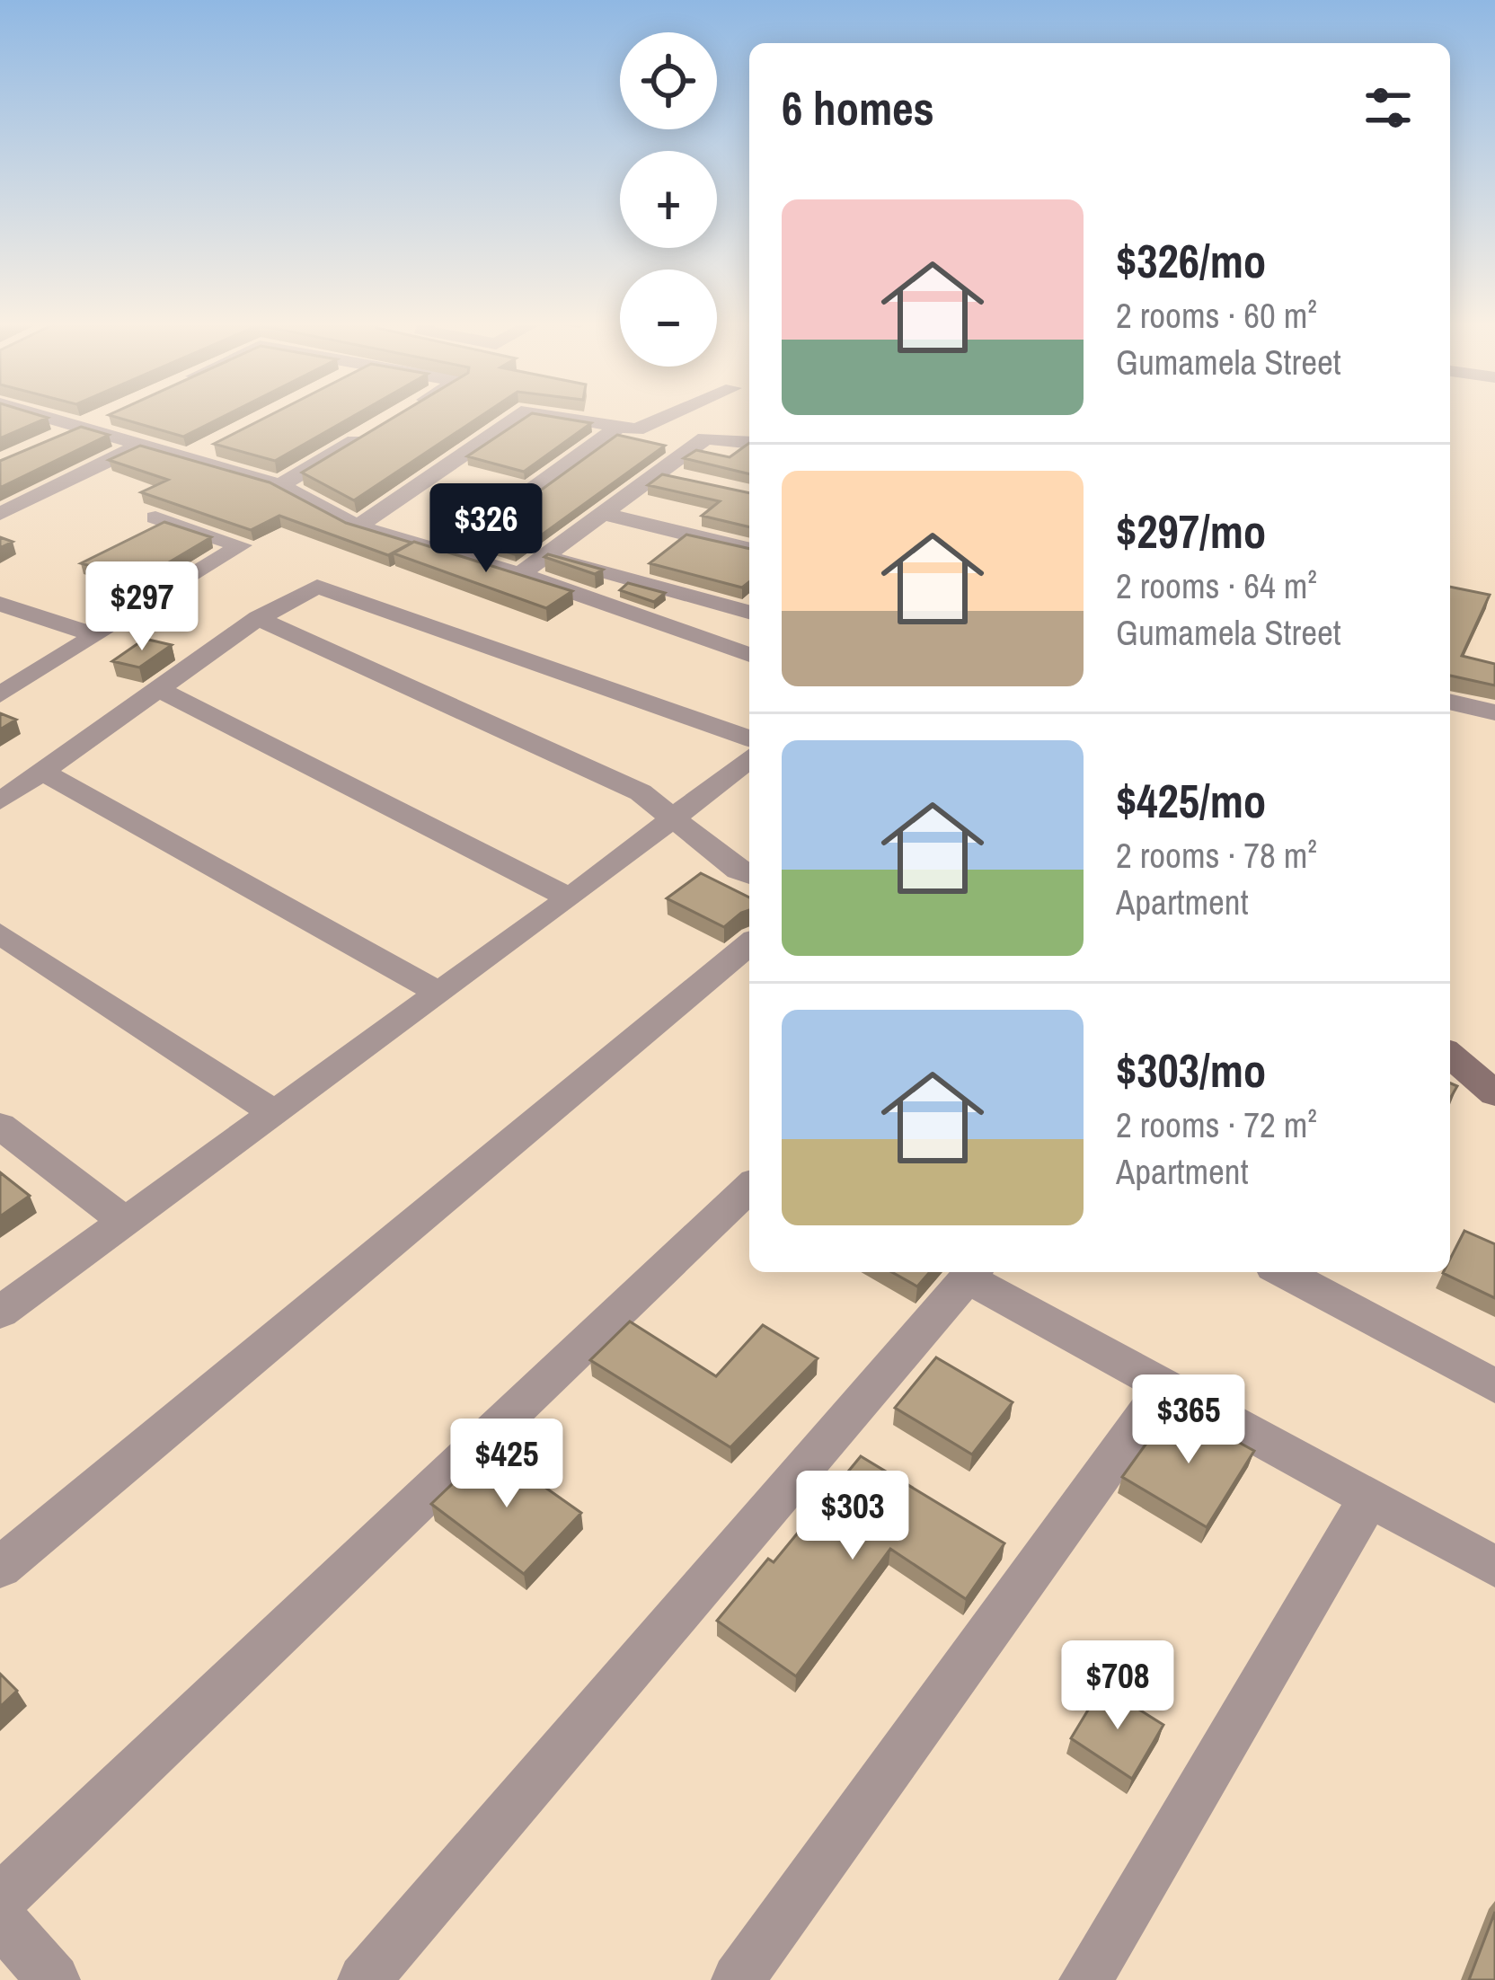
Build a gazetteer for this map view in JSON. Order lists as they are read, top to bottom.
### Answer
{
  "page": {
    "map_buttons": ["+", "−"],
    "heading": "6 homes",
    "list": [
      {
        "name": "$326/mo",
        "note": "2 rooms · 60 m² · Gumamela Street"
      },
      {
        "name": "$297/mo",
        "note": "2 rooms · 64 m² · Gumamela Street"
      },
      {
        "name": "$425/mo",
        "note": "2 rooms · 78 m² · Apartment"
      },
      {
        "name": "$303/mo",
        "note": "2 rooms · 72 m² · Apartment"
      }
    ],
    "price": [
      "$326",
      "$297",
      "$365",
      "$425",
      "$303",
      "$708"
    ]
  }
}
